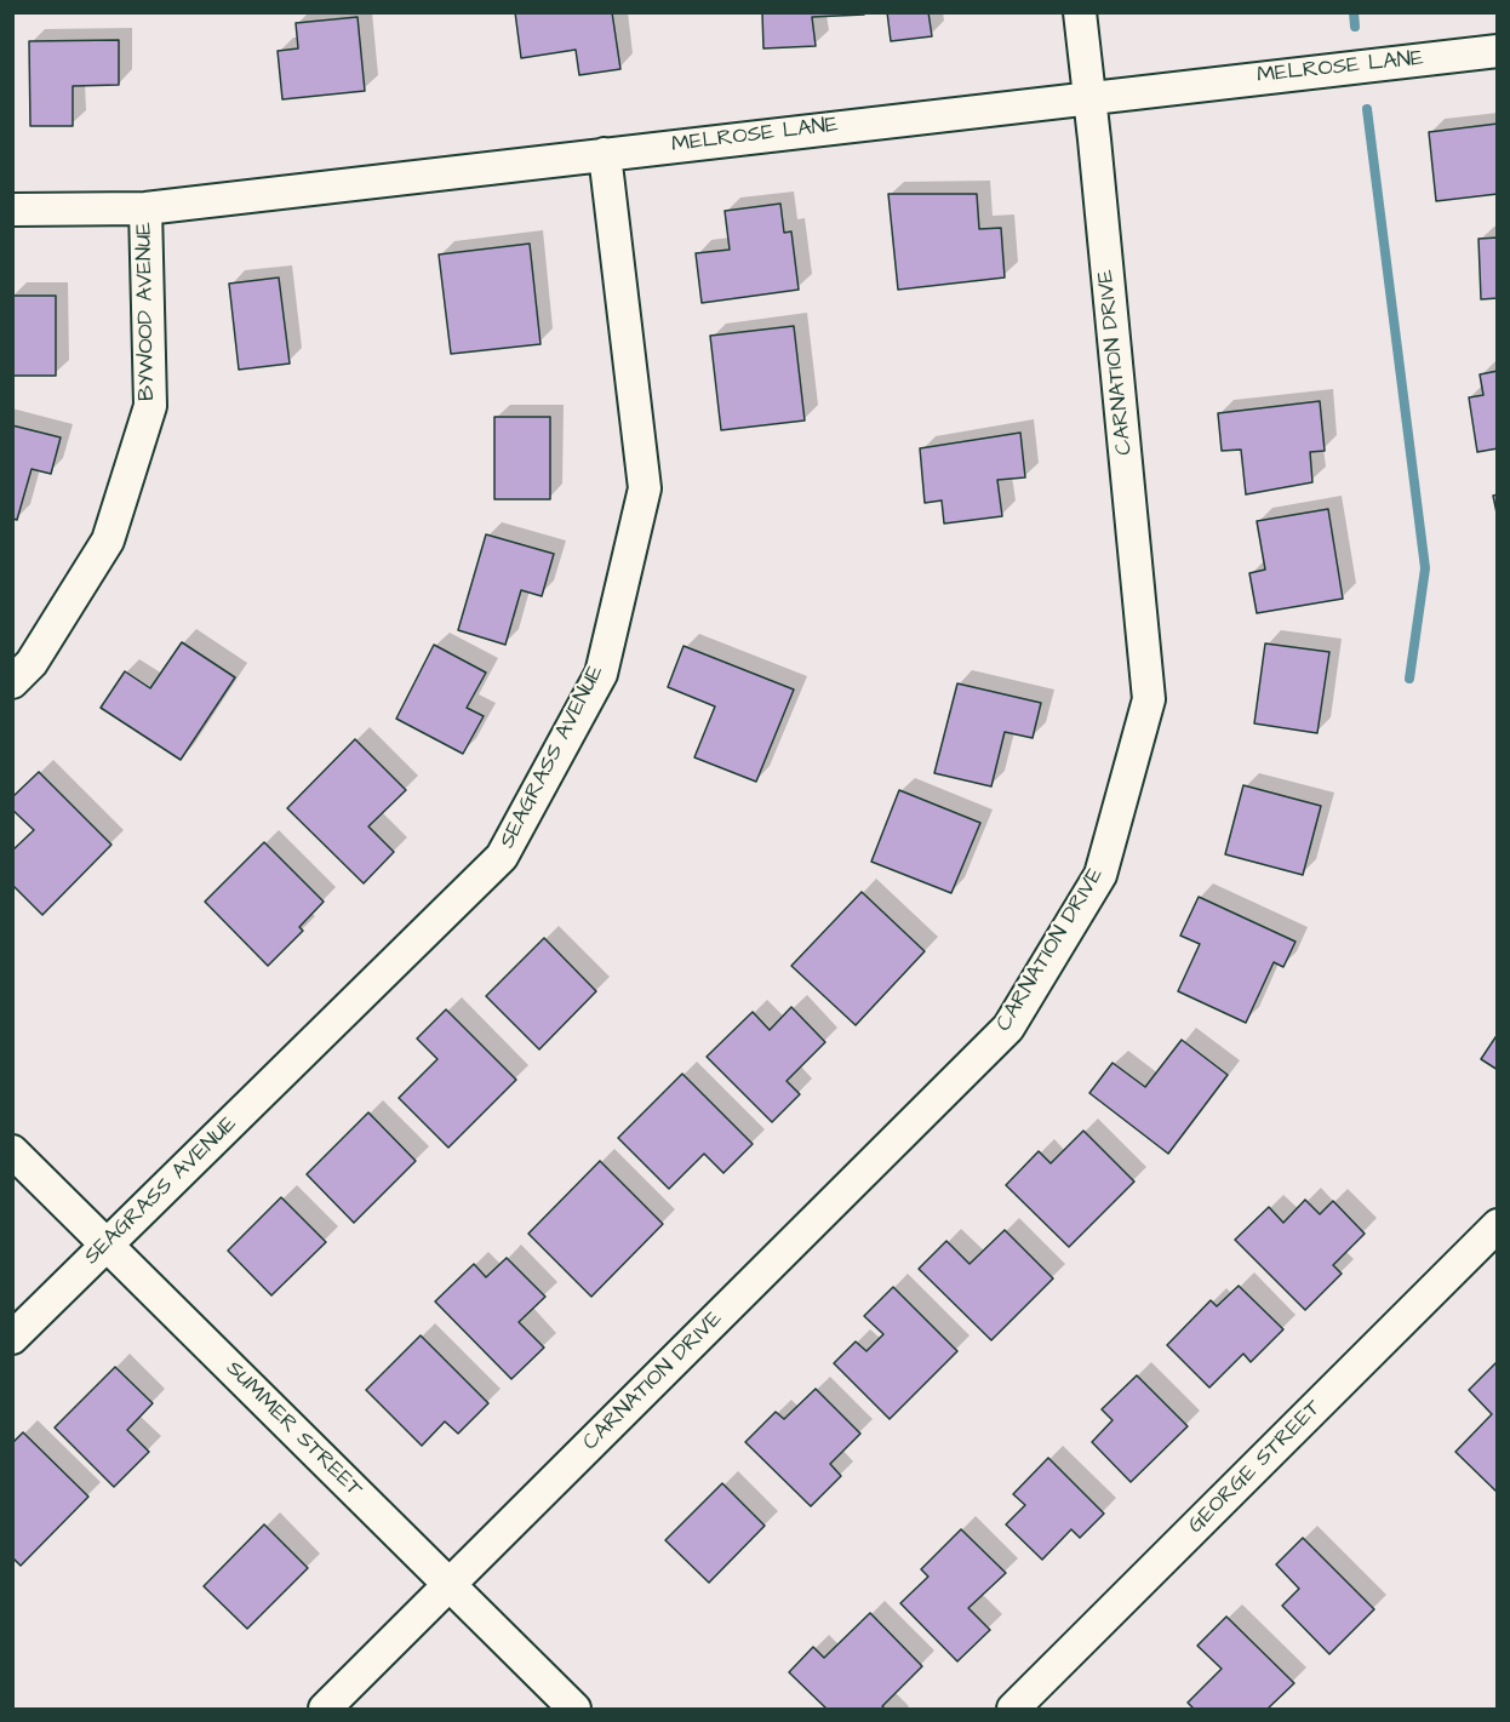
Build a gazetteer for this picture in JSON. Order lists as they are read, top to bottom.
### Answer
{
  "streets": {
    "street": [
      "MELROSE LANE",
      "BYWOOD AVENUE",
      "CARNATION DRIVE",
      "SEAGRASS AVENUE",
      "SUMMER STREET",
      "GEORGE STREET"
    ]
  },
  "crossings": [
    ["MELROSE LANE", "BYWOOD AVENUE"],
    ["MELROSE LANE", "CARNATION DRIVE"],
    ["MELROSE LANE", "SEAGRASS AVENUE"],
    ["CARNATION DRIVE", "SUMMER STREET"],
    ["SEAGRASS AVENUE", "SUMMER STREET"]
  ]
}
